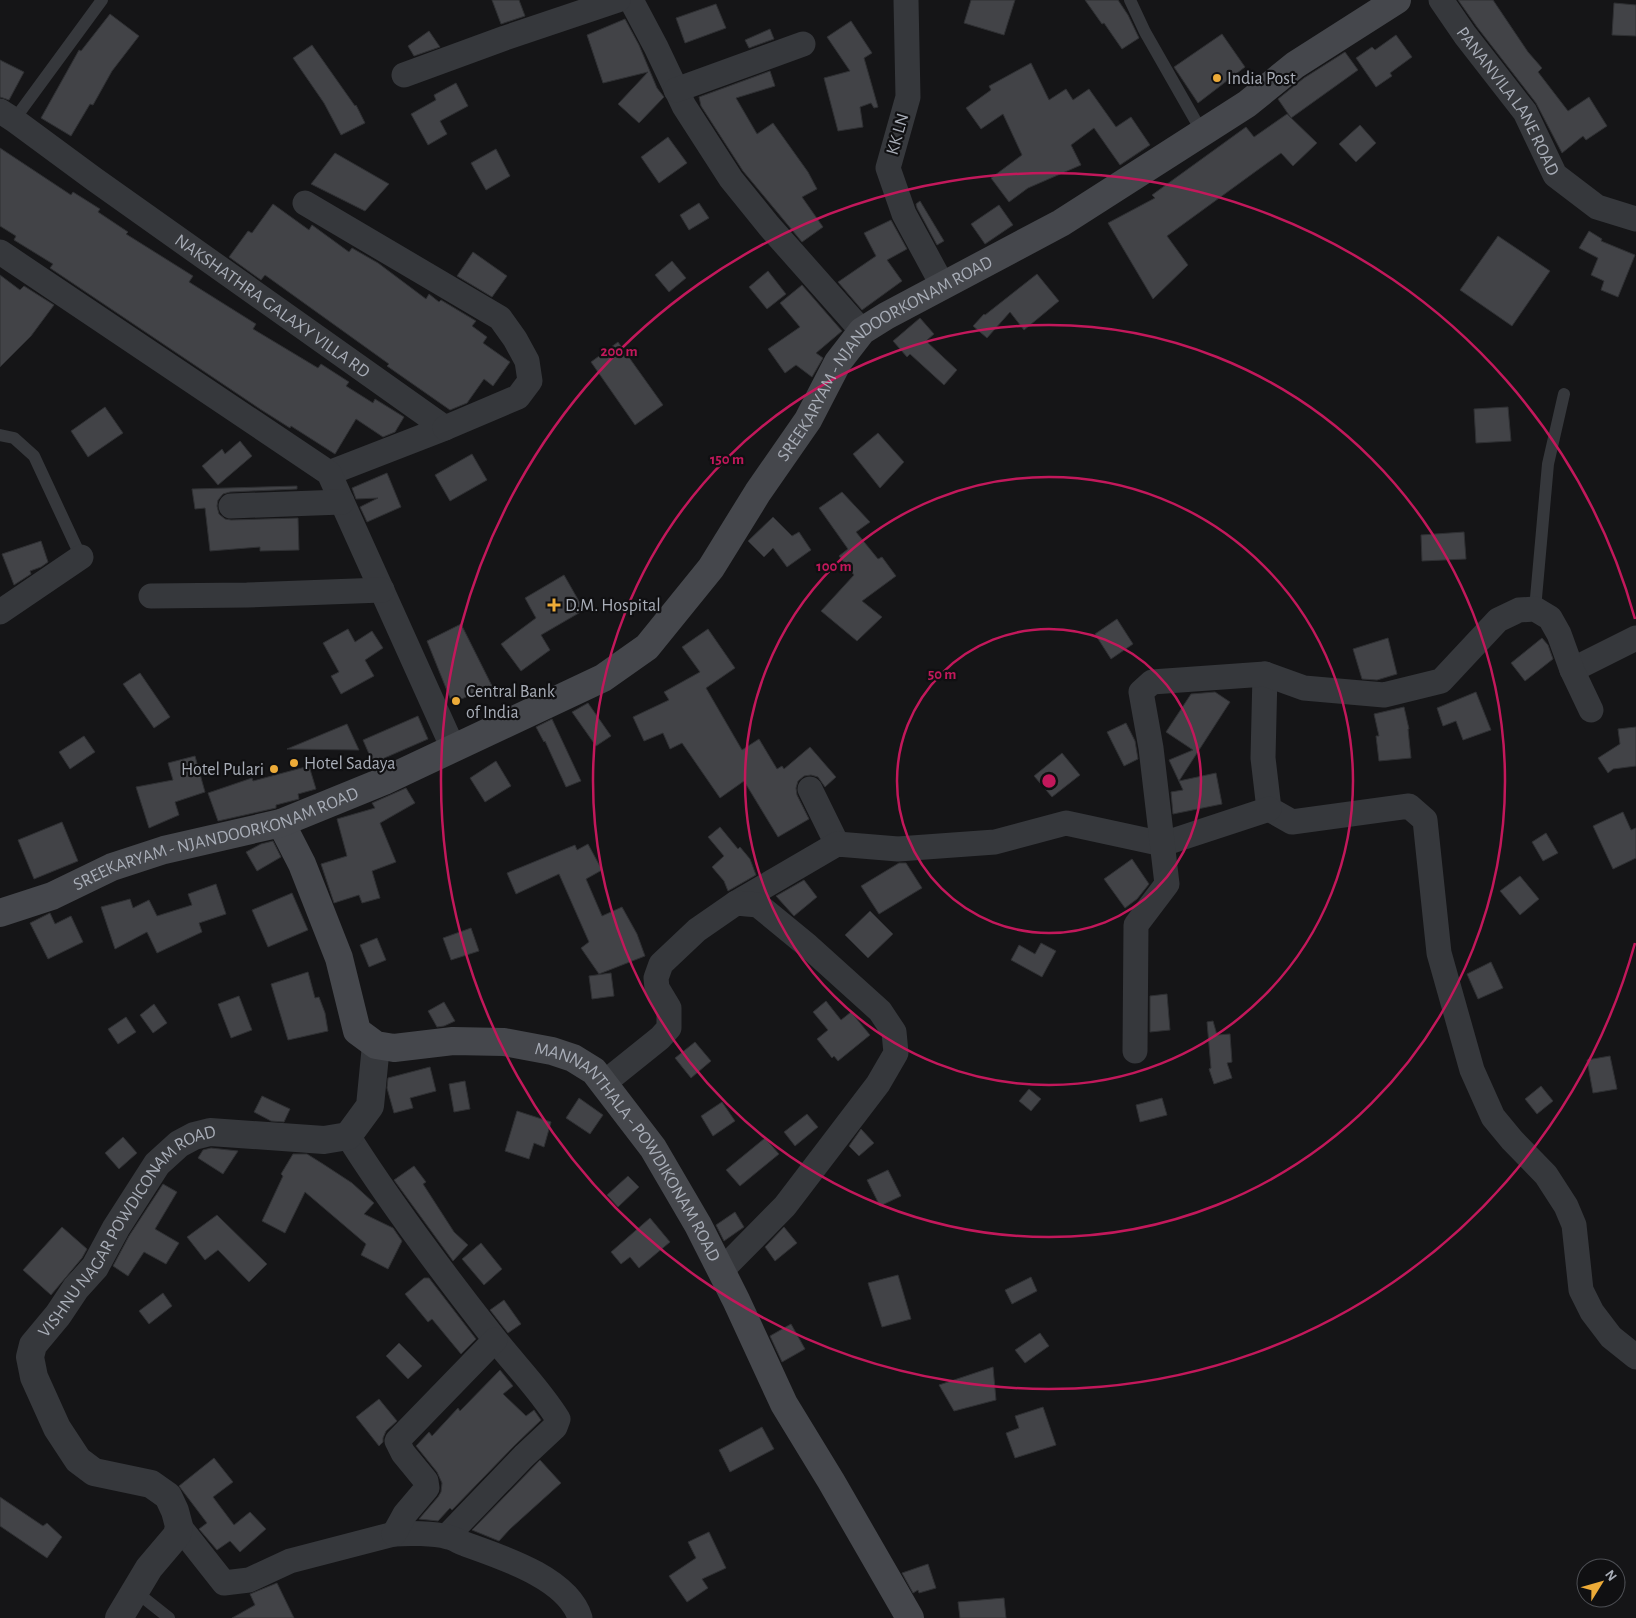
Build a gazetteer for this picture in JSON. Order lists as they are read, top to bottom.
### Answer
{
  "streets": {
    "main road": ["SREEKARYAM - NJANDOORKONAM ROAD", "MANNANTHALA - POWDIKONAM ROAD"],
    "street": [
      "PANANVILA LANE ROAD",
      "KK LN",
      "NAKSHATHRA GALAXY VILLA RD",
      "VISHNU NAGAR POWDICONAM ROAD"
    ]
  },
  "crossings": [
    ["KK LN", "SREEKARYAM - NJANDOORKONAM ROAD"]
  ],
  "places": {
    "other": [
      "India Post",
      "Central Bank of India",
      "Hotel Sadaya",
      "Hotel Pulari"
    ],
    "health": ["D.M. Hospital"]
  },
  "north": "top right",
  "rings": [
    "200 m",
    "150 m",
    "100 m",
    "50 m"
  ]
}
